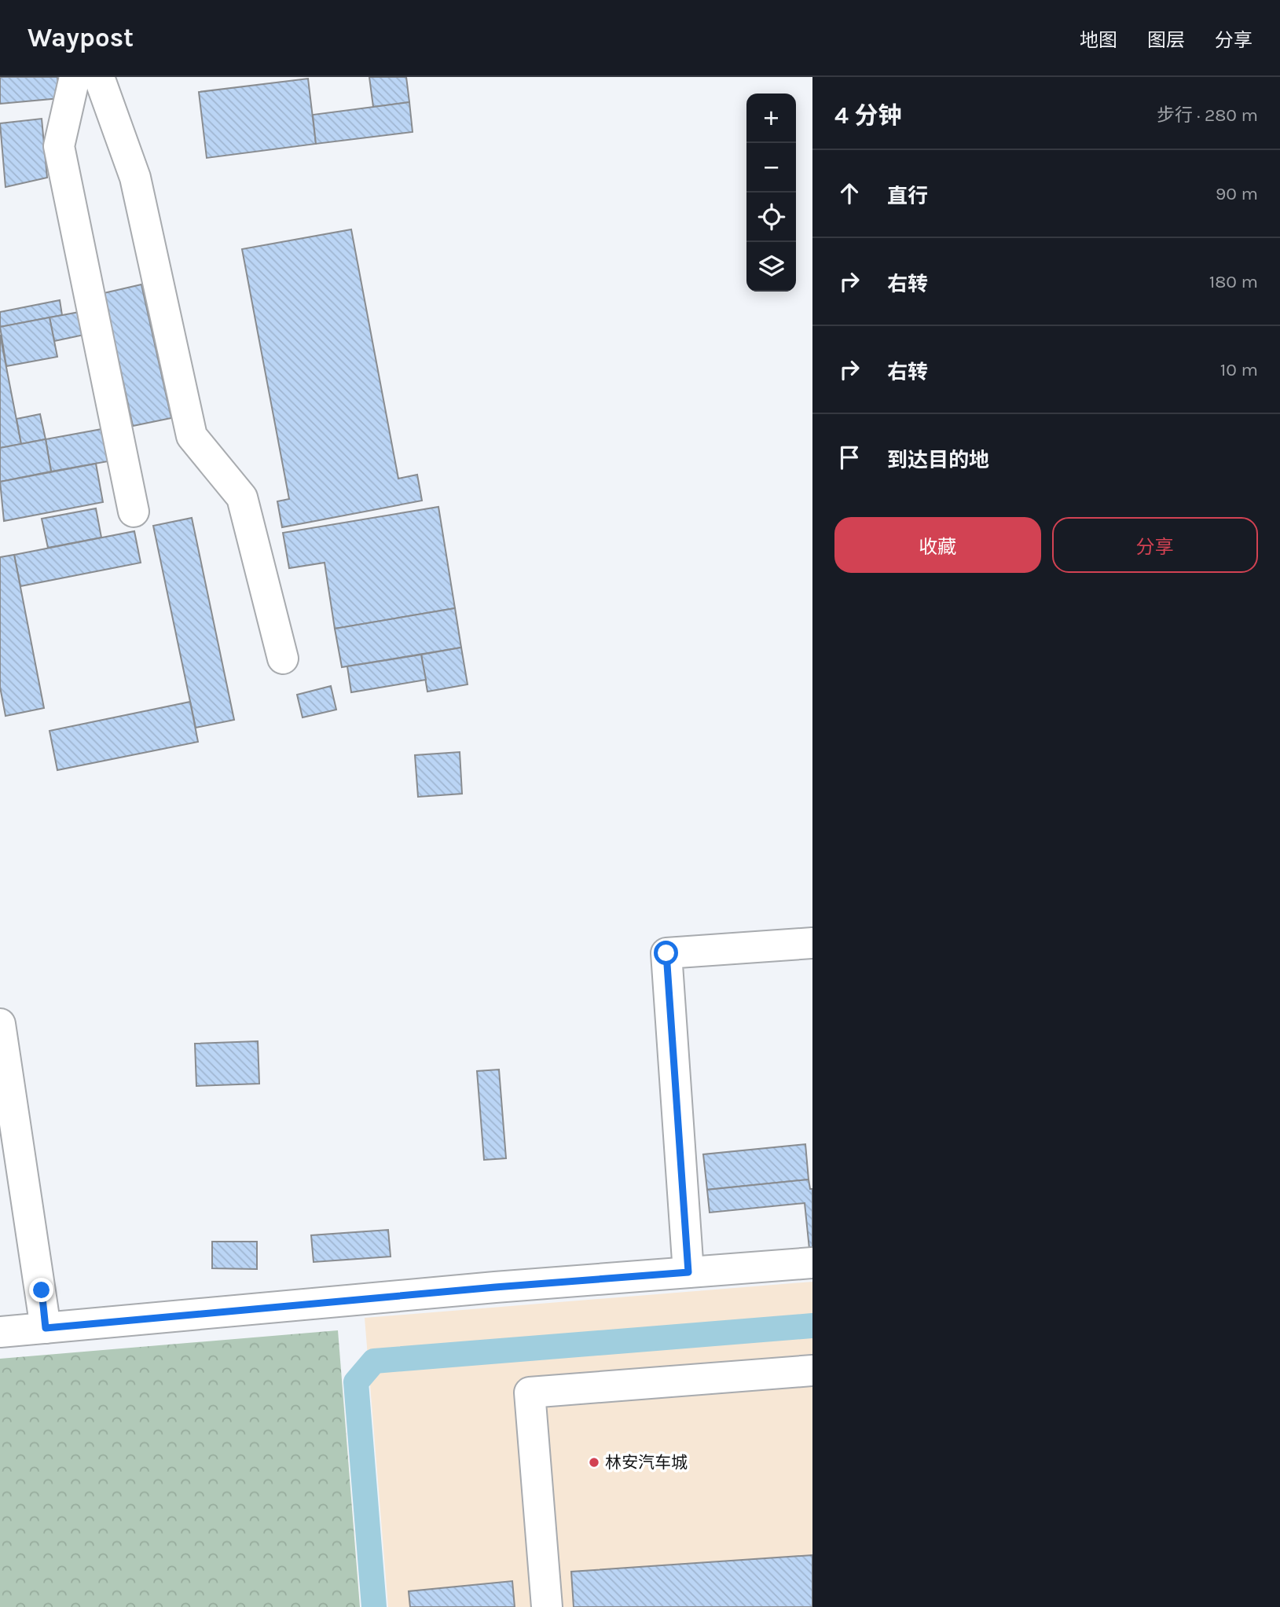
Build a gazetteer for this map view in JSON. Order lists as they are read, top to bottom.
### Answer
{
  "places": ["林安汽车城"],
  "page": {
    "header": "Waypost",
    "nav": ["地图", "图层", "分享"],
    "heading": ["4 分钟", "步行 · 280 m"],
    "map_buttons": ["+", "−"],
    "list": [
      ["直行", "90 m"],
      ["右转", "180 m"],
      ["右转", "10 m"],
      "到达目的地"
    ],
    "buttons": ["收藏", "分享"]
  }
}
